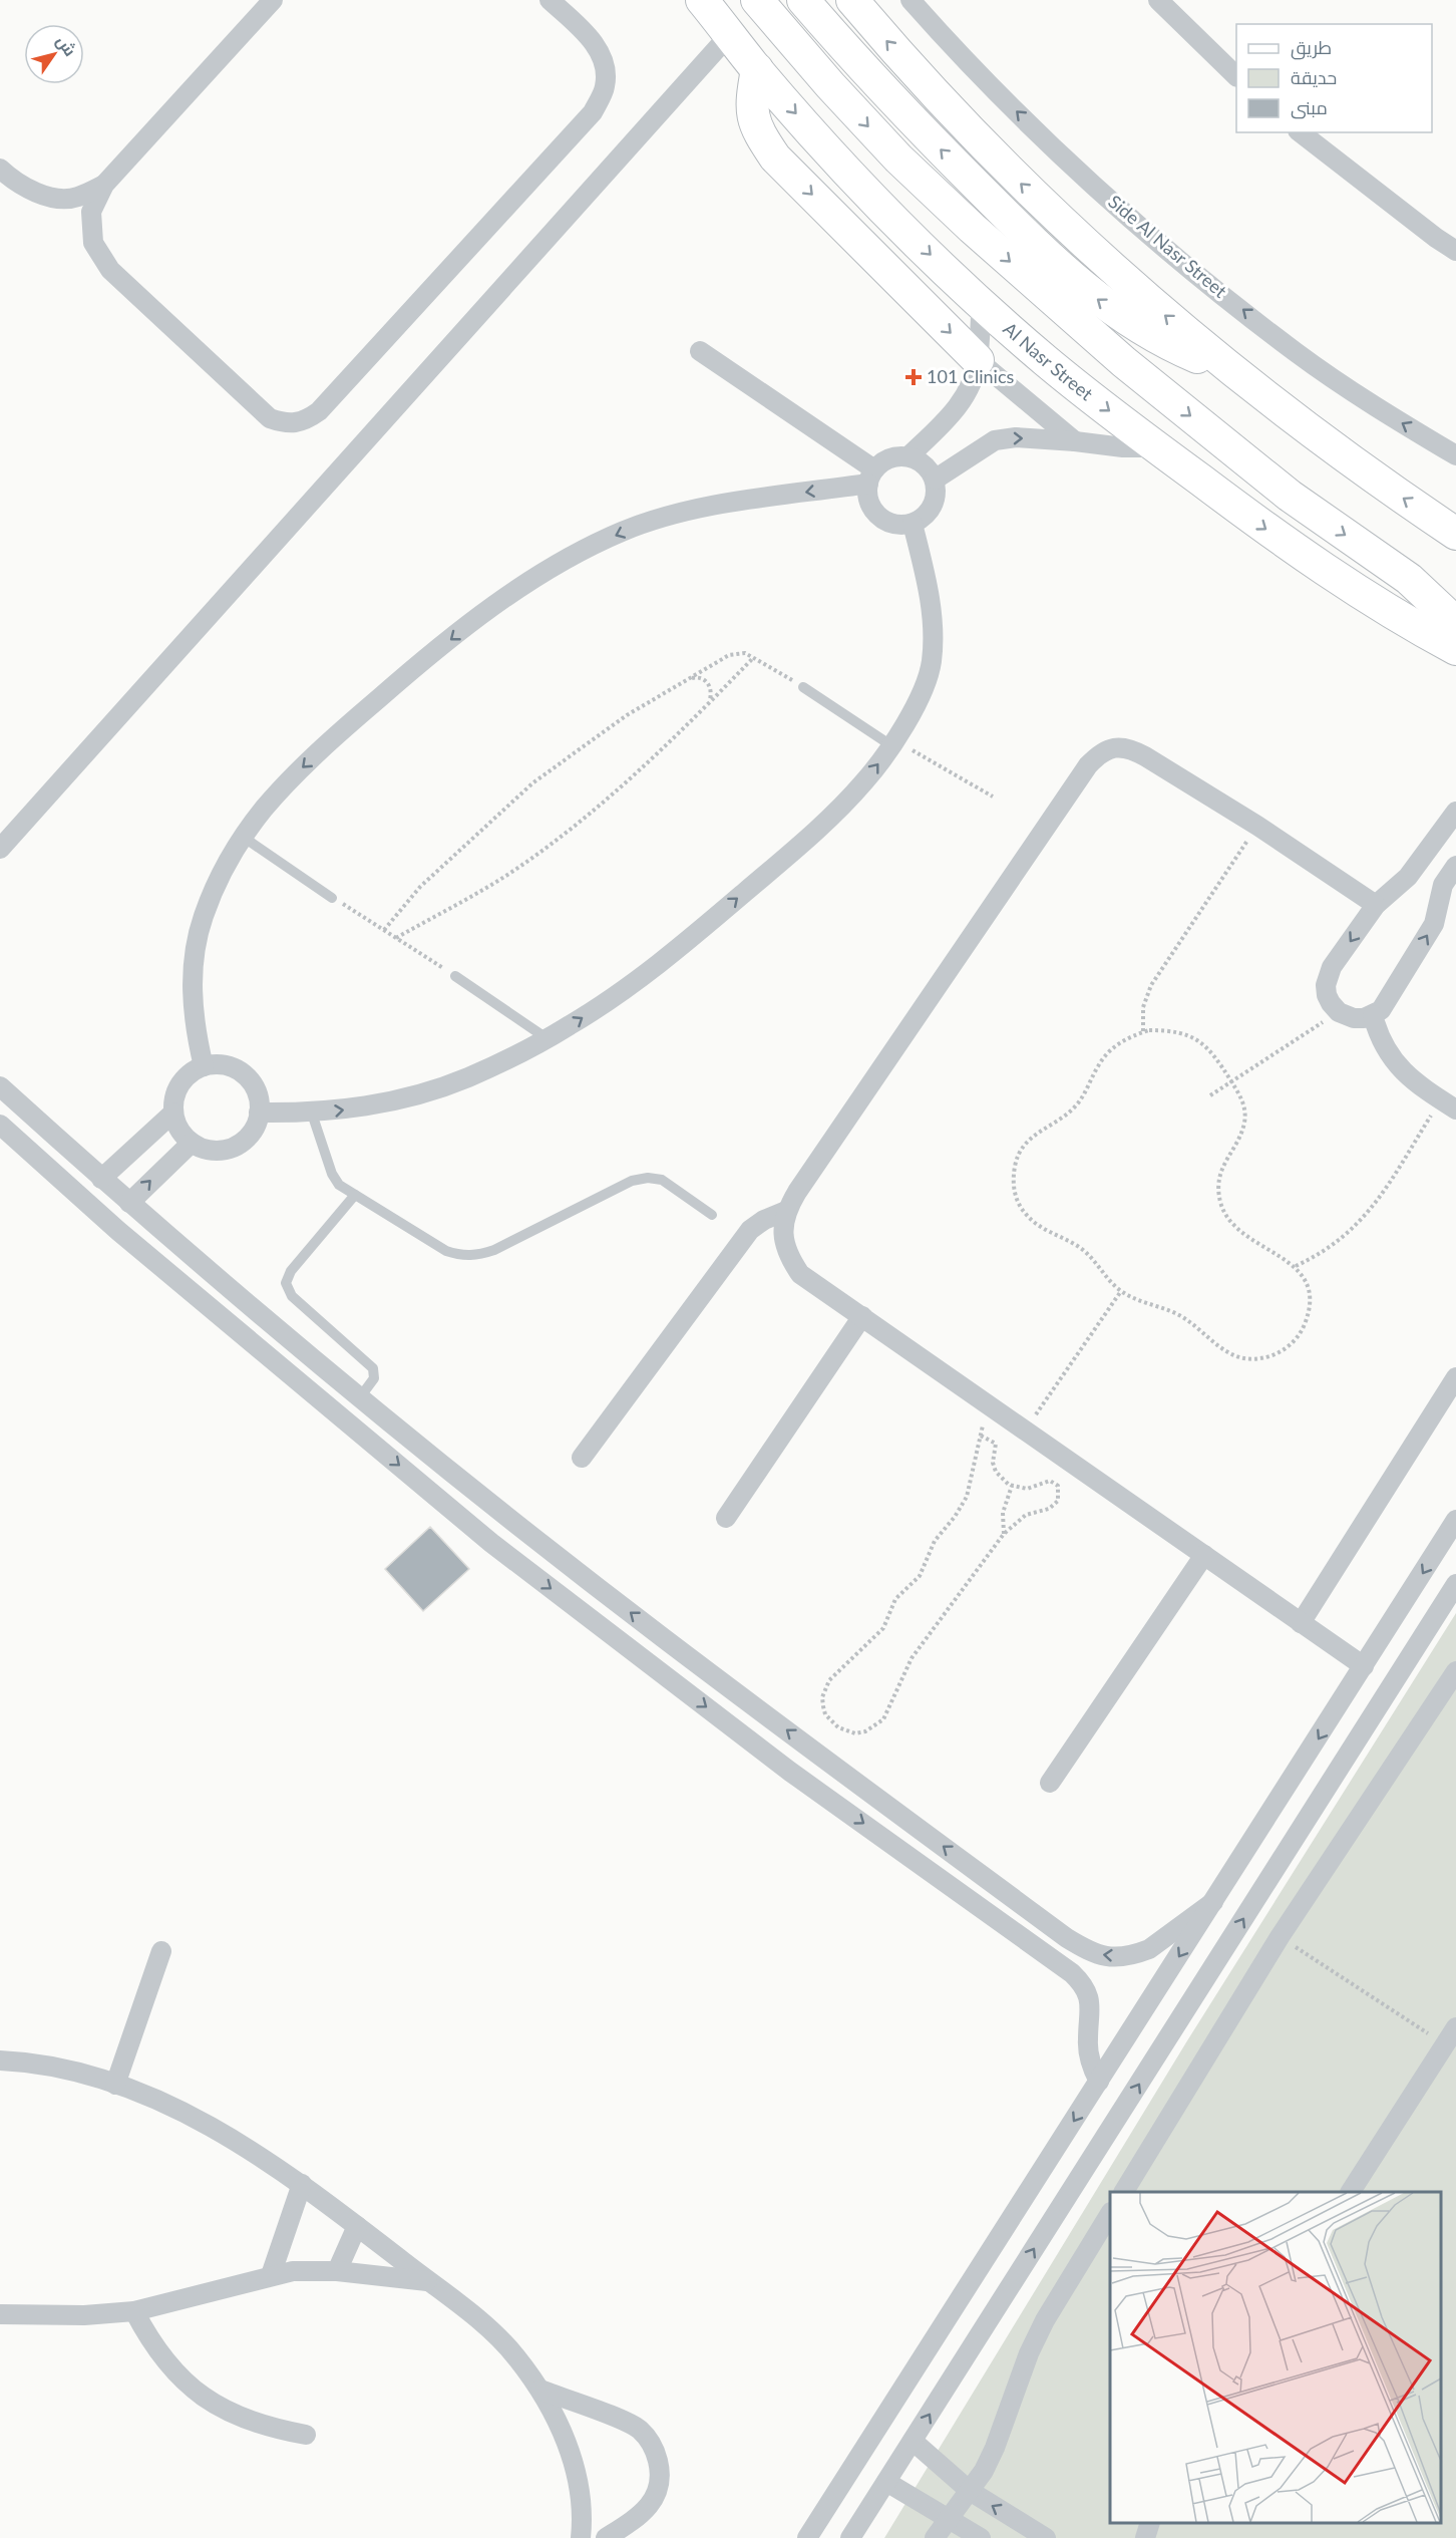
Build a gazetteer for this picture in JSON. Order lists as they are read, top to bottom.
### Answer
{
  "streets": {
    "main road": ["Al Nasr Street"],
    "street": ["Side Al Nasr Street"]
  },
  "one_way": ["Side Al Nasr Street"],
  "places": {
    "health": ["101 Clinics"]
  },
  "legend": ["طريق", "حديقة", "مبنى"],
  "north": "top right"
}
